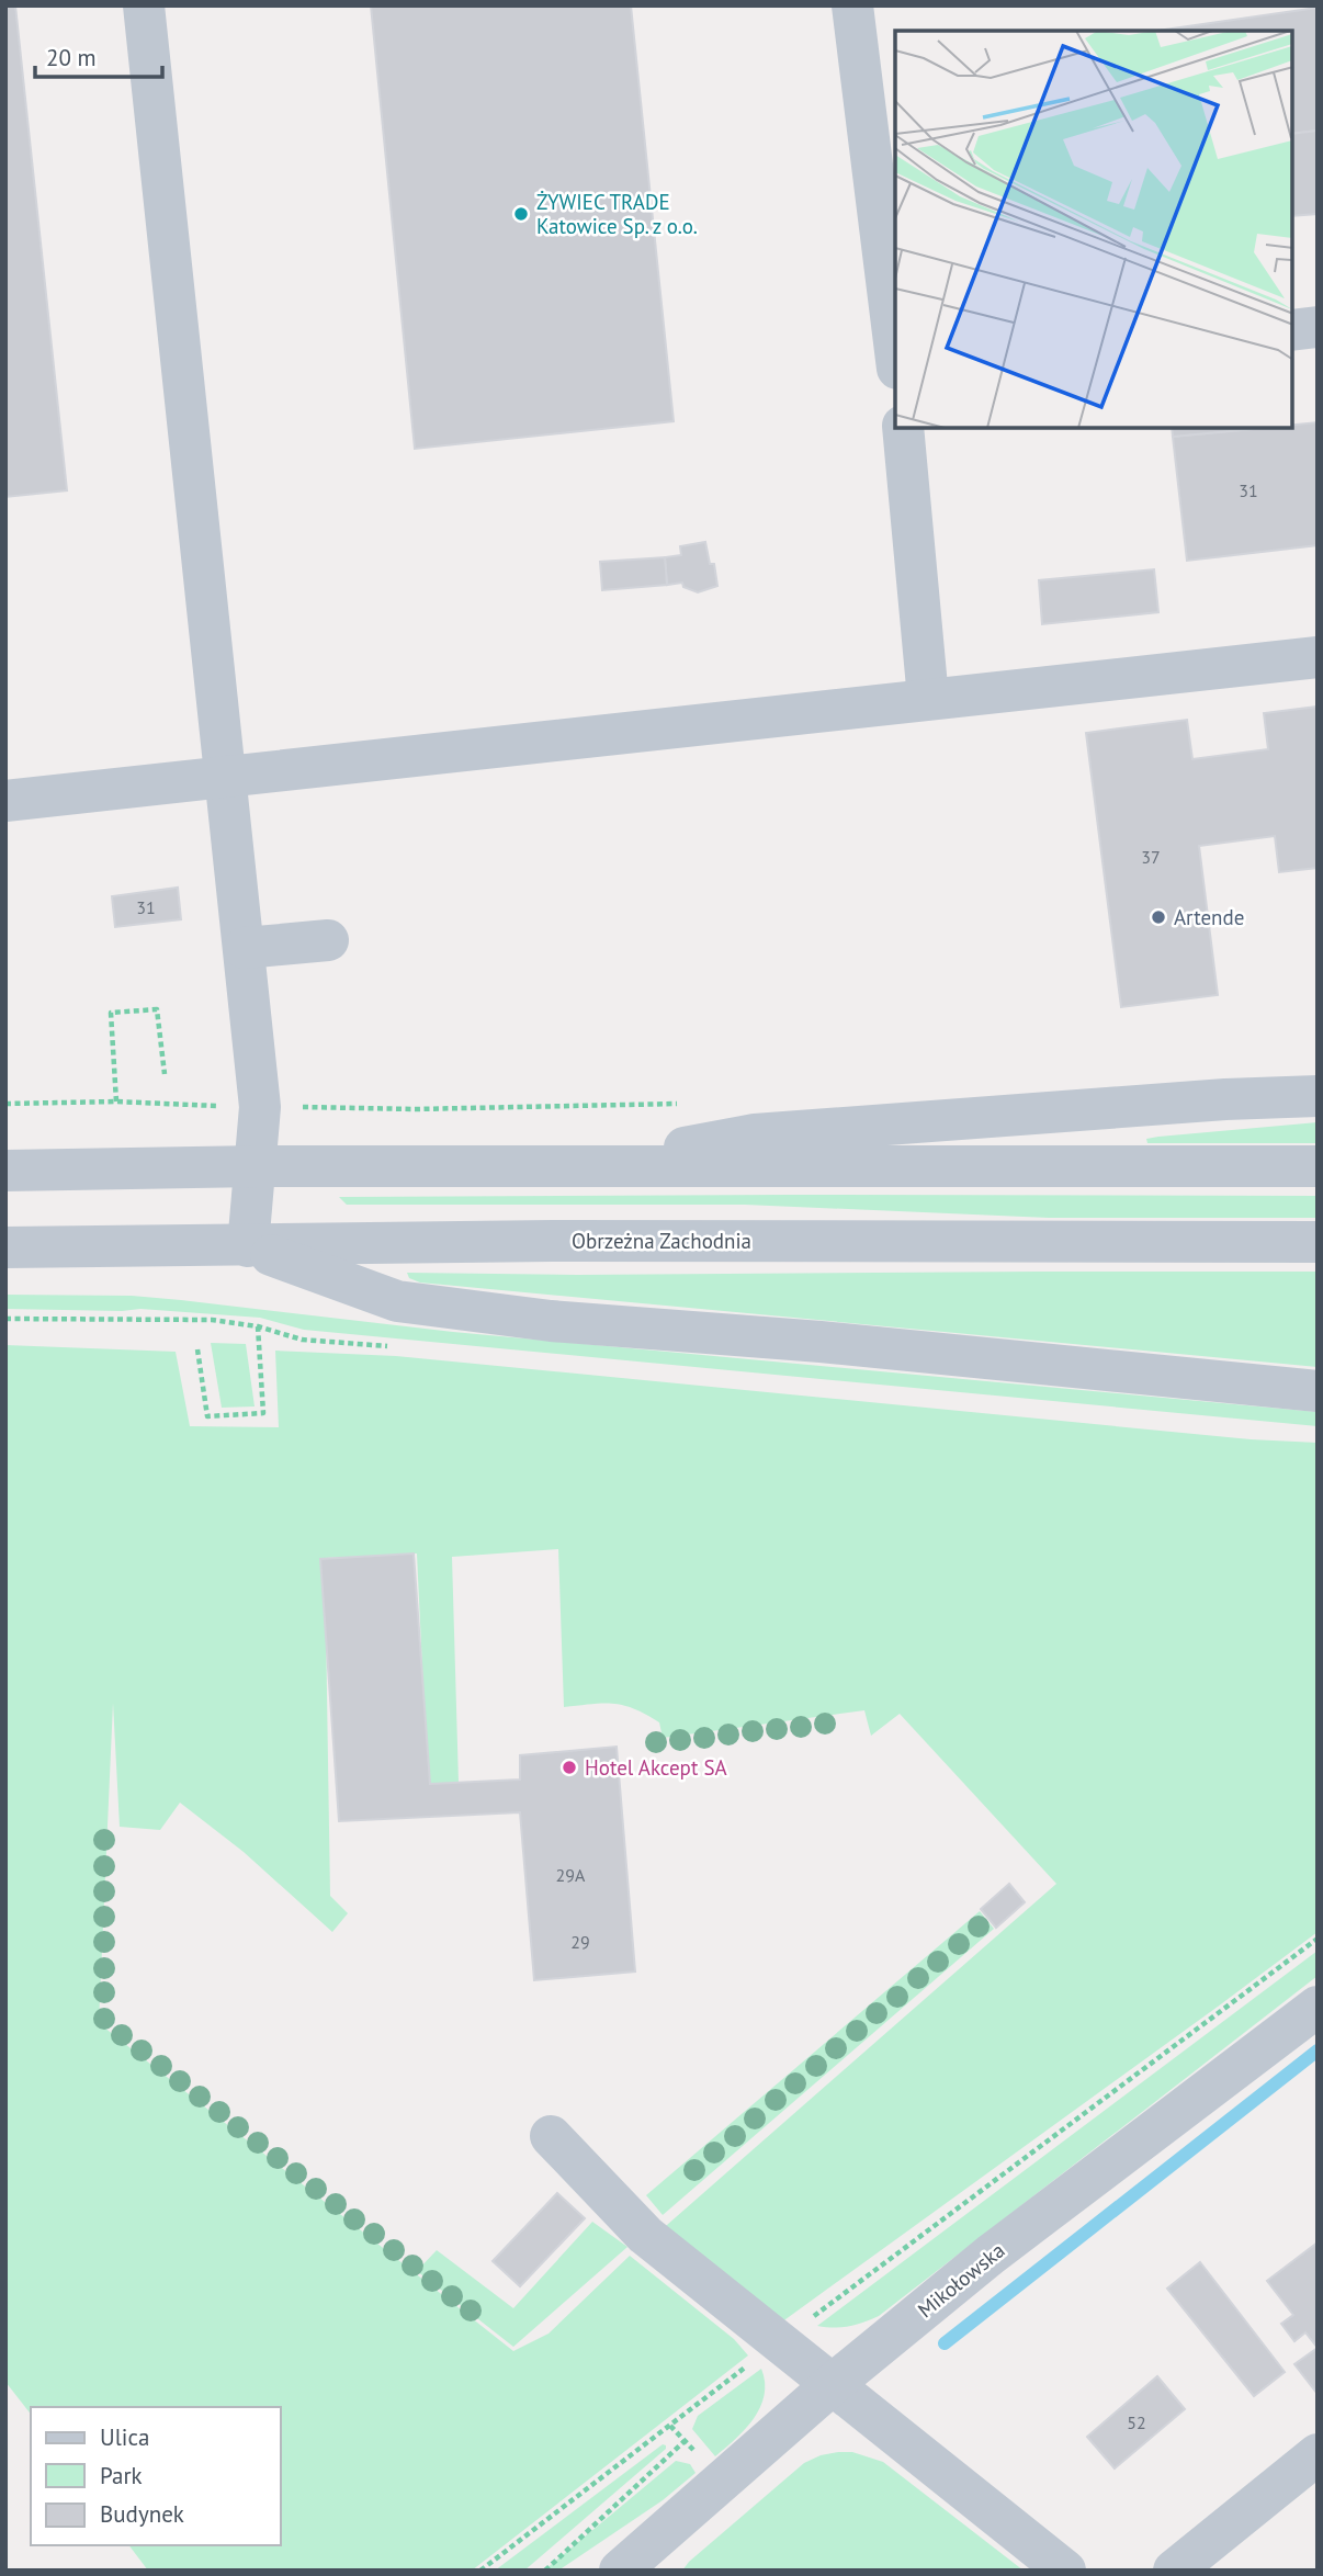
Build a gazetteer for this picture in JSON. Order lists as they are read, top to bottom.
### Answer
{
  "streets": {
    "street": ["Obrzeżna Zachodnia", "Mikołowska"]
  },
  "places": ["ŻYWIEC TRADE Katowice Sp. z o.o.", "Artende", "Hotel Akcept SA"],
  "house_numbers": [
    "31",
    "37",
    "31",
    "29A",
    "29",
    "52"
  ],
  "legend": ["Ulica", "Park", "Budynek"],
  "scale_bar": "20 m"
}
